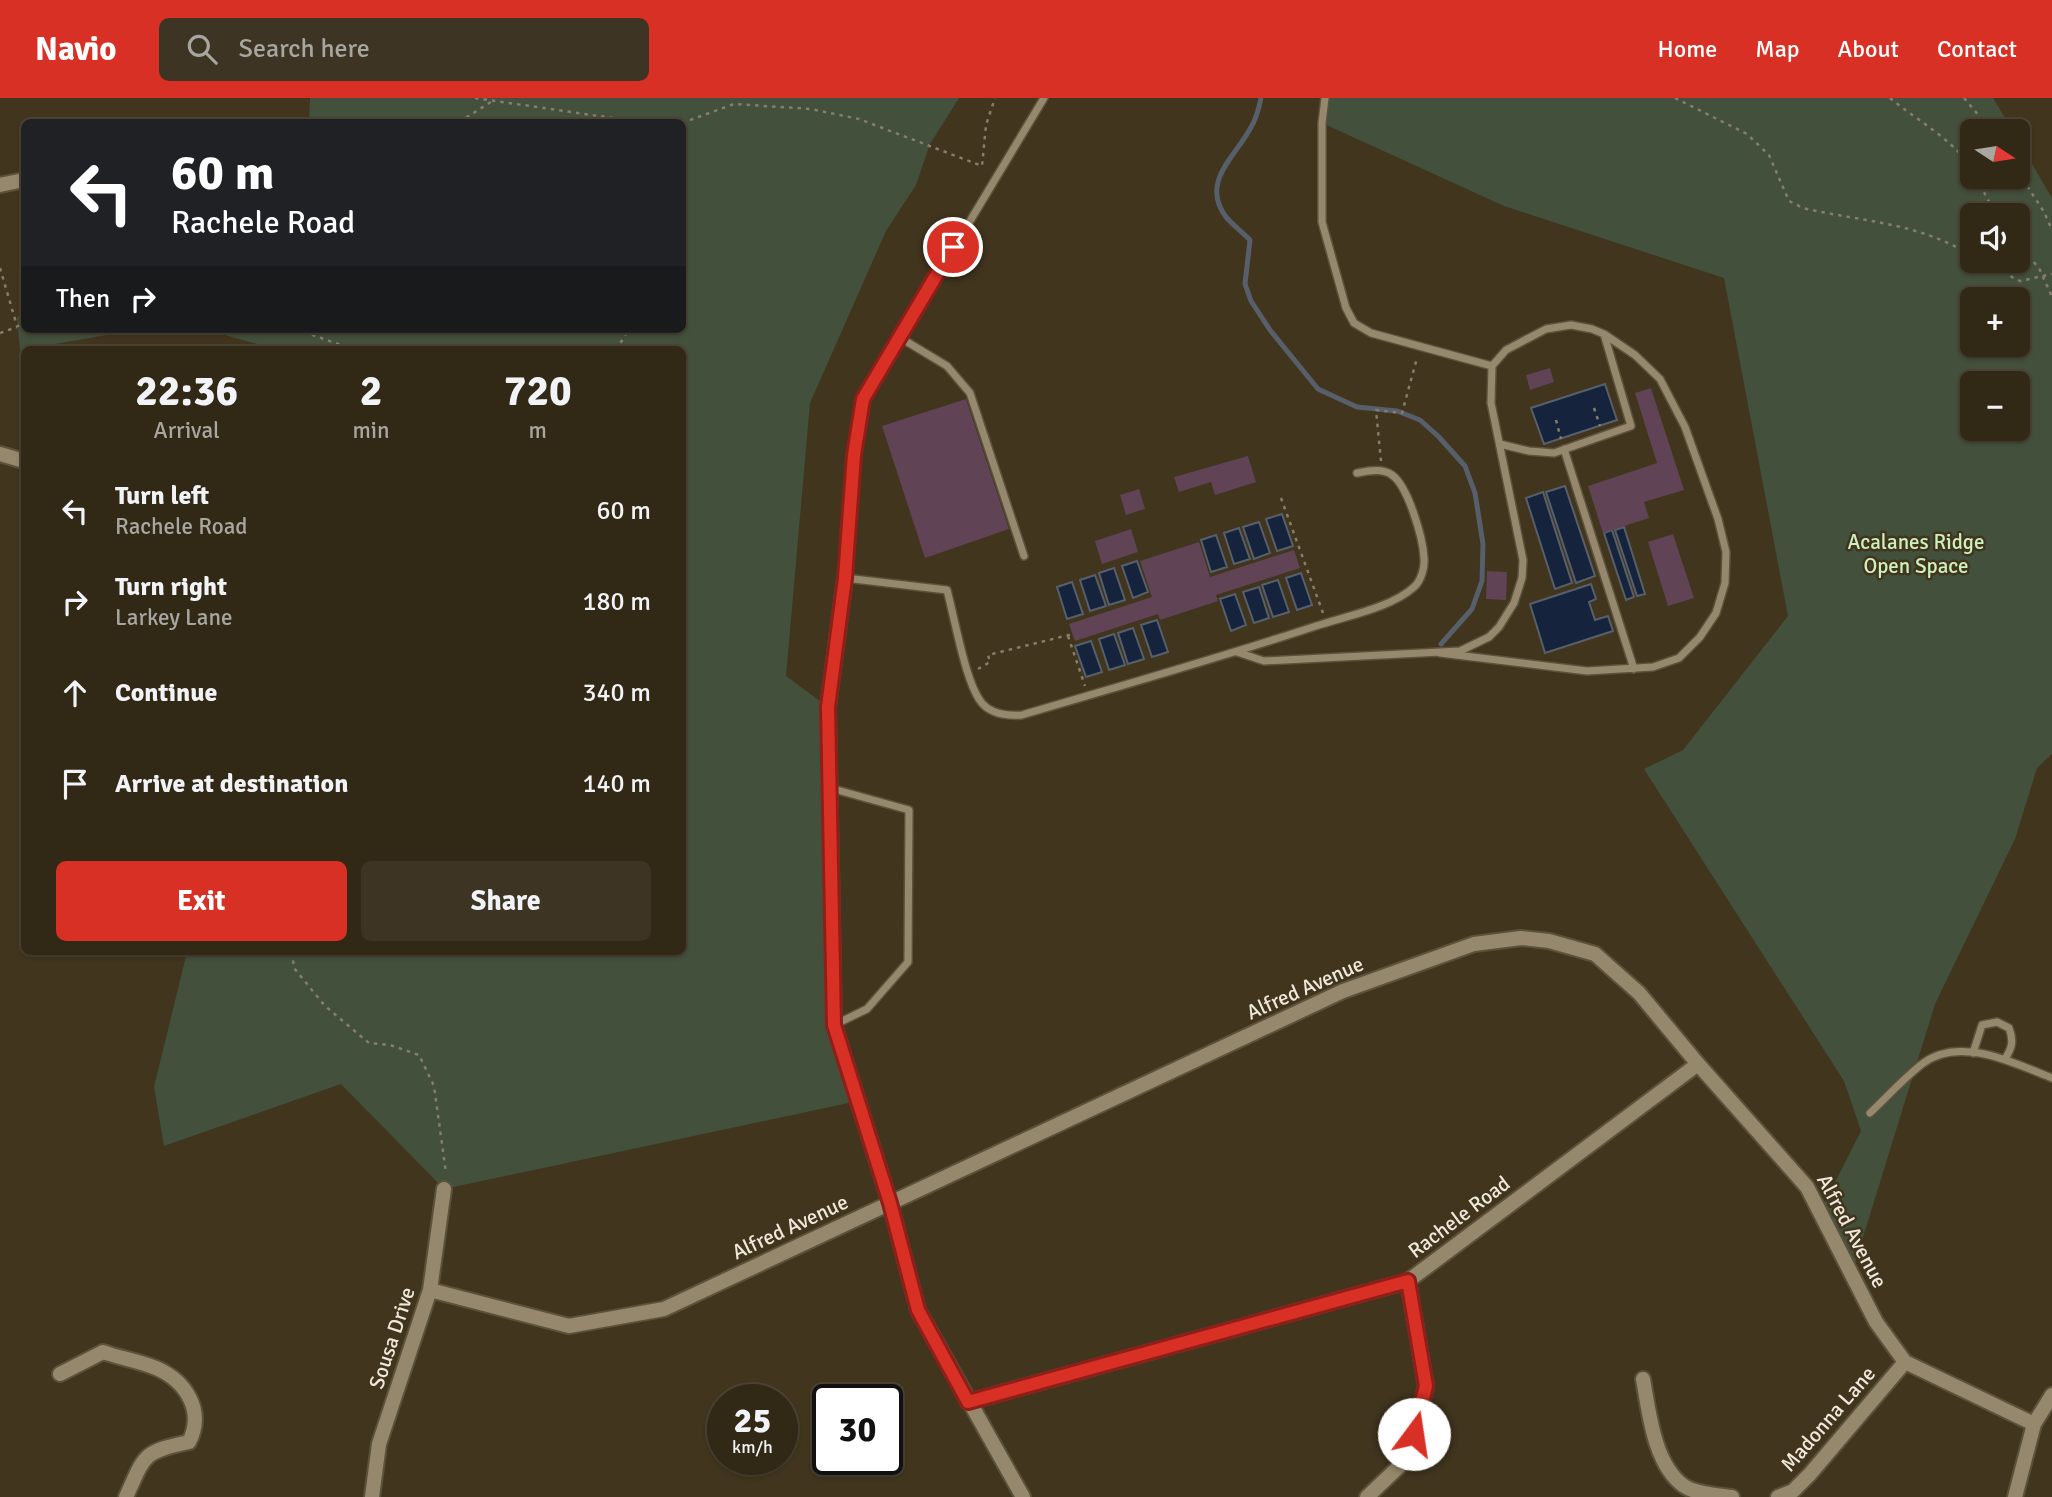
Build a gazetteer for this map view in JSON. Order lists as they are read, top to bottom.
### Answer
{
  "streets": {
    "street": [
      "Alfred Avenue",
      "Rachele Road",
      "Sousa Drive",
      "Madonna Lane"
    ]
  },
  "crossings": [
    ["Alfred Avenue", "Rachele Road"],
    ["Alfred Avenue", "Sousa Drive"],
    ["Alfred Avenue", "Madonna Lane"]
  ],
  "parks": ["Acalanes Ridge Open Space"],
  "north": "right",
  "page": {
    "header": "Navio",
    "search": "Search here",
    "nav": [
      "Home",
      "Map",
      "About",
      "Contact"
    ],
    "map_buttons": ["+", "−"],
    "turn": ["60 m", "Rachele Road"],
    "then": "Then",
    "eta": [
      "22:36",
      "Arrival",
      "2",
      "min",
      "720",
      "m"
    ],
    "list": [
      {
        "name": "Turn left",
        "note": "Rachele Road",
        "value": "60 m"
      },
      {
        "name": "Turn right",
        "note": "Larkey Lane",
        "value": "180 m"
      },
      {
        "name": "Continue",
        "value": "340 m"
      },
      {
        "name": "Arrive at destination",
        "value": "140 m"
      }
    ],
    "buttons": ["Exit", "Share"],
    "speed": "25 km/h",
    "limit": "30"
  }
}
